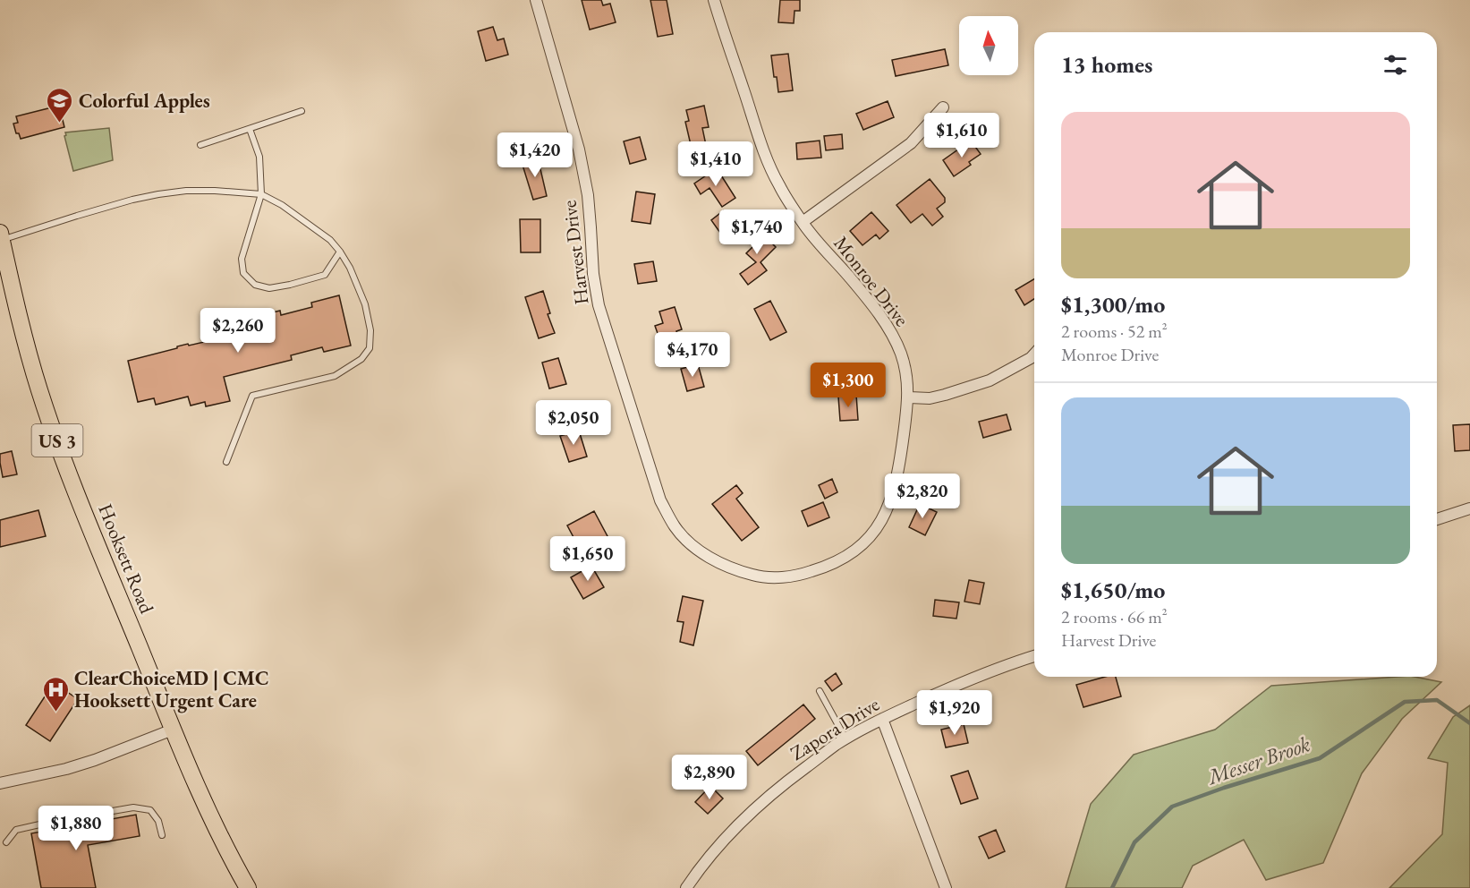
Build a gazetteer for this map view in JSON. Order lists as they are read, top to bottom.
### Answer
{
  "streets": {
    "main road": ["US 3", "Hooksett Road"],
    "street": ["Harvest Drive", "Monroe Drive", "Zapora Drive"]
  },
  "crossings": [
    ["Harvest Drive", "Monroe Drive"]
  ],
  "water": ["Messer Brook"],
  "places": {
    "school or university": ["Colorful Apples"],
    "hospital": ["ClearChoiceMD | CMC Hooksett Urgent Care"]
  },
  "north": "top",
  "page": {
    "heading": "13 homes",
    "list": [
      {
        "name": "$1,300/mo",
        "note": "2 rooms · 52 m² · Monroe Drive"
      },
      {
        "name": "$1,650/mo",
        "note": "2 rooms · 66 m² · Harvest Drive"
      }
    ],
    "price": [
      "$1,610",
      "$1,420",
      "$1,410",
      "$1,740",
      "$2,260",
      "$4,170",
      "$1,300",
      "$2,050",
      "$2,820",
      "$1,650",
      "$1,920",
      "$2,890",
      "$1,880"
    ]
  }
}
